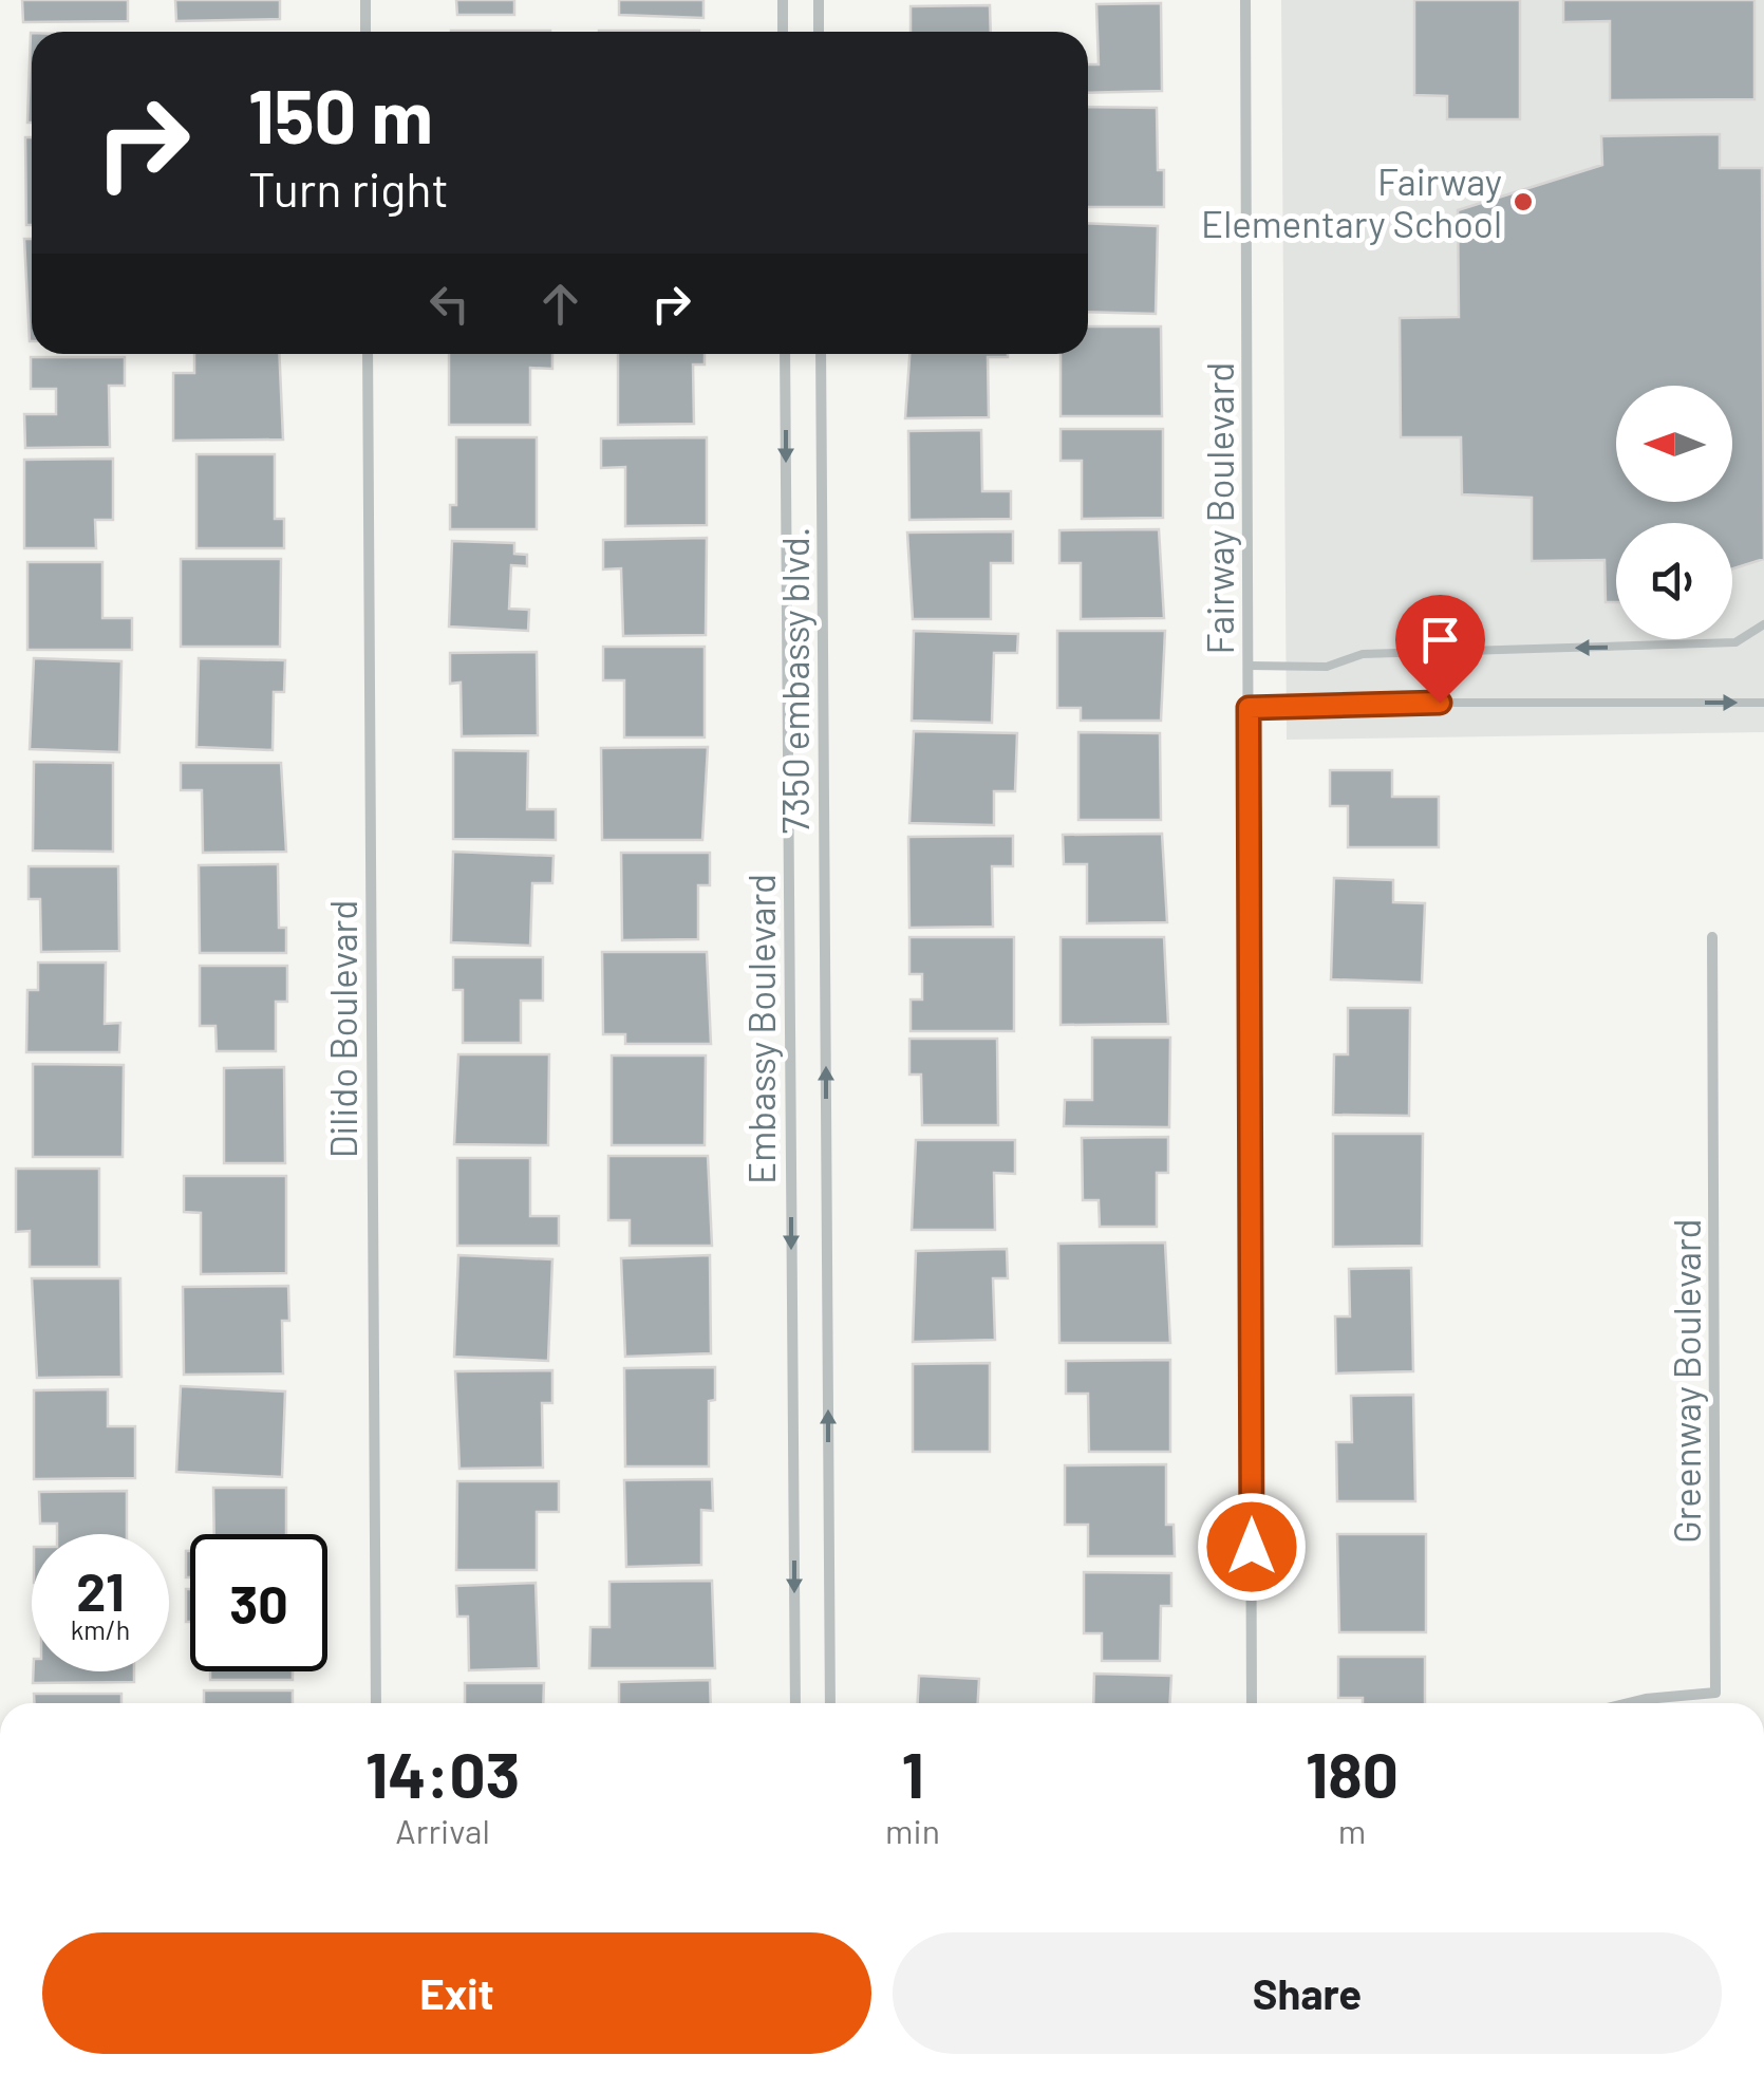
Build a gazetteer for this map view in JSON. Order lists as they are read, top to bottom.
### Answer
{
  "streets": {
    "street": [
      "Fairway Boulevard",
      "7350 embassy blvd.",
      "Dilido Boulevard",
      "Embassy Boulevard",
      "Greenway Boulevard"
    ]
  },
  "one_way": ["7350 embassy blvd.", "Embassy Boulevard"],
  "places": ["Fairway Elementary School"],
  "north": "left",
  "page": {
    "turn": ["150 m", "Turn right"],
    "speed": "21 km/h",
    "limit": "30",
    "eta": [
      "14:03",
      "Arrival",
      "1",
      "min",
      "180",
      "m"
    ],
    "buttons": ["Exit", "Share"]
  }
}
